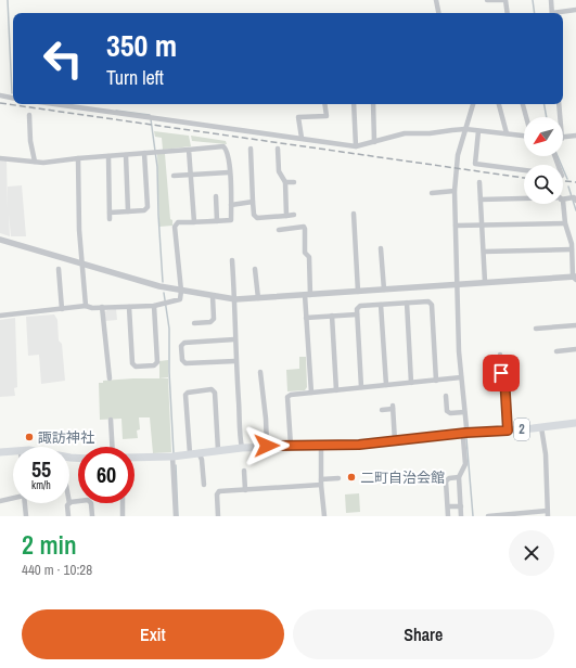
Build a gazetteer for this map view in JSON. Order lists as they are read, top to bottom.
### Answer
{
  "streets": {
    "main road": ["2"]
  },
  "places": ["諏訪神社", "二町自治会館"],
  "north": "bottom left",
  "page": {
    "turn": ["350 m", "Turn left"],
    "speed": "55 km/h",
    "limit": "60",
    "heading": ["2 min", "440 m · 10:28"],
    "buttons": ["Exit", "Share"]
  }
}
